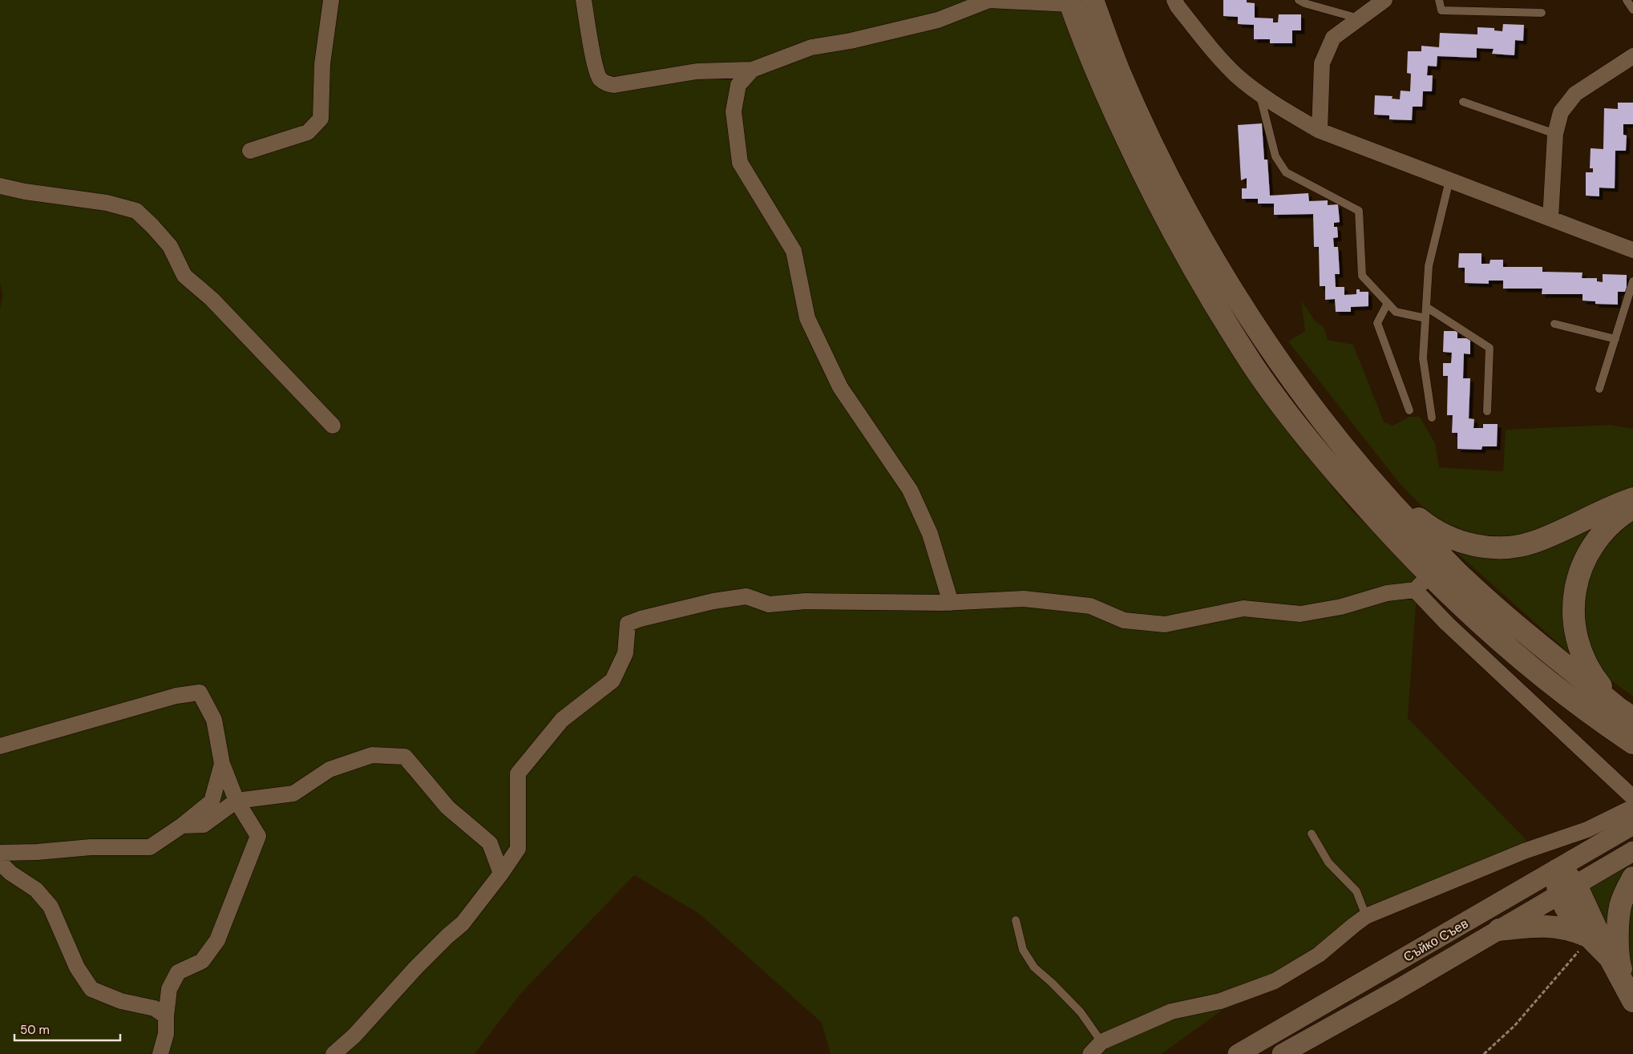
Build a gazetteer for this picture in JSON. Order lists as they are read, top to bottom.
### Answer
{
  "streets": {
    "street": ["Съйко Съев"]
  },
  "scale_bar": "50 m"
}
